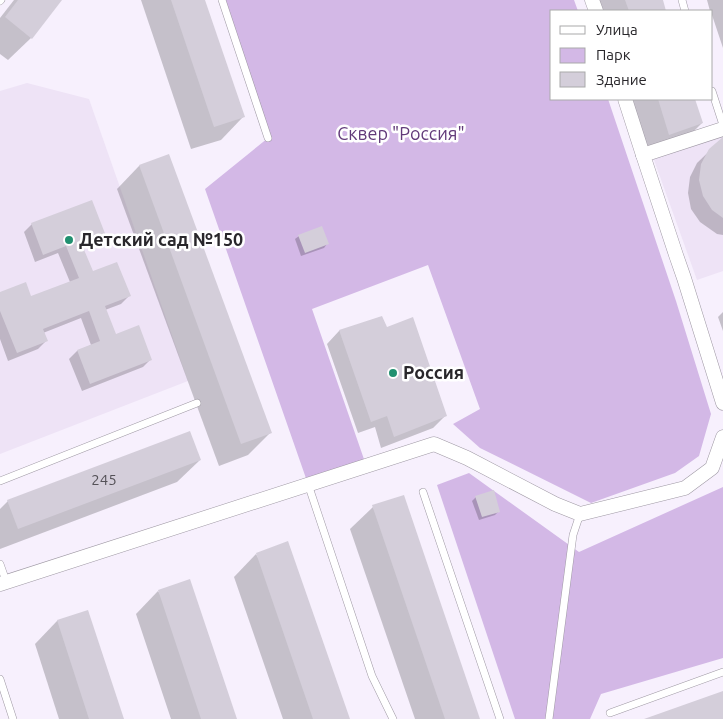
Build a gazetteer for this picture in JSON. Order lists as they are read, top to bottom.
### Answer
{
  "parks": ["Сквер \"Россия\""],
  "places": ["Детский сад №150", "Россия"],
  "house_numbers": ["245"],
  "legend": ["Улица", "Парк", "Здание"]
}
